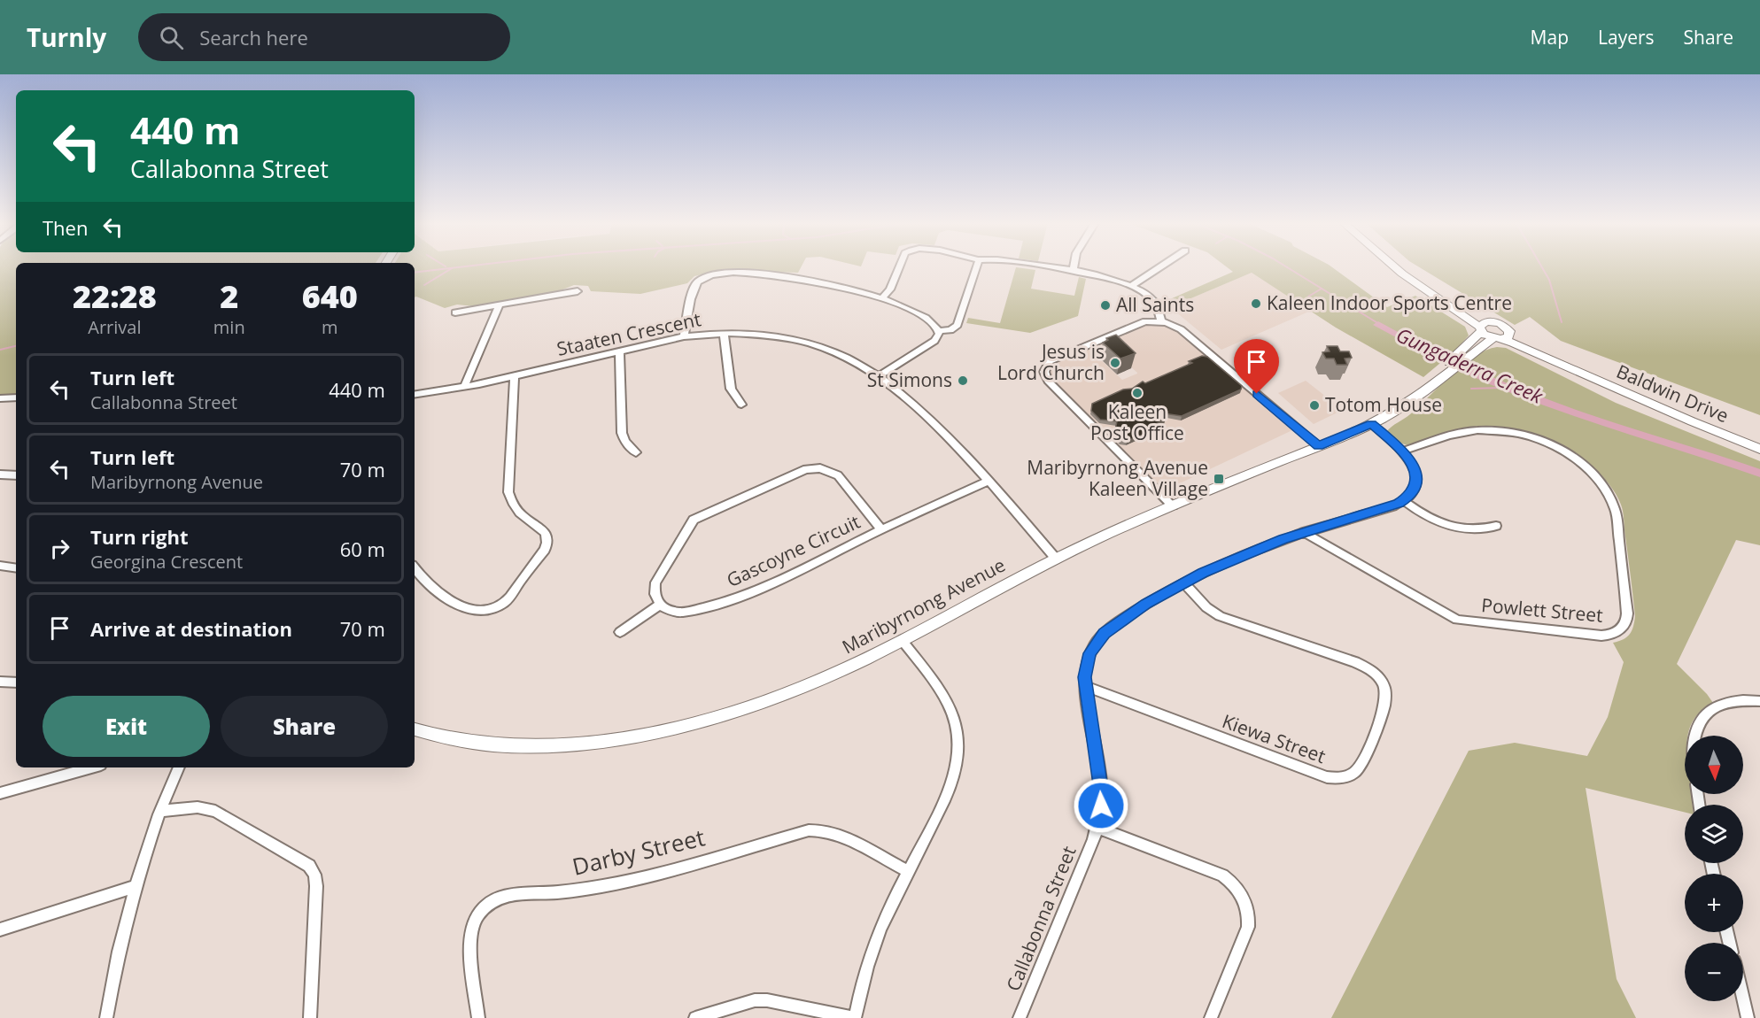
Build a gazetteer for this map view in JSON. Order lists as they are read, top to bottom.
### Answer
{
  "streets": {
    "street": [
      "Staaten Crescent",
      "Baldwin Drive",
      "Gascoyne Circuit",
      "Maribyrnong Avenue",
      "Powlett Street",
      "Kiewa Street",
      "Darby Street",
      "Callabonna Street"
    ]
  },
  "crossings": [
    ["Staaten Crescent", "Gascoyne Circuit"],
    ["Staaten Crescent", "Maribyrnong Avenue"],
    ["Baldwin Drive", "Maribyrnong Avenue"],
    ["Powlett Street", "Callabonna Street"],
    ["Kiewa Street", "Callabonna Street"]
  ],
  "water": ["Gungaderra Creek"],
  "places": {
    "other": [
      "Kaleen Indoor Sports Centre",
      "All Saints",
      "Jesus is Lord Church",
      "St Simons",
      "Kaleen Post Office",
      "Totom House"
    ],
    "transit": ["Maribyrnong Avenue Kaleen Village"]
  },
  "north": "bottom",
  "page": {
    "header": "Turnly",
    "search": "Search here",
    "nav": ["Map", "Layers", "Share"],
    "turn": ["440 m", "Callabonna Street"],
    "then": "Then",
    "eta": [
      "22:28",
      "Arrival",
      "2",
      "min",
      "640",
      "m"
    ],
    "list": [
      {
        "name": "Turn left",
        "note": "Callabonna Street",
        "value": "440 m"
      },
      {
        "name": "Turn left",
        "note": "Maribyrnong Avenue",
        "value": "70 m"
      },
      {
        "name": "Turn right",
        "note": "Georgina Crescent",
        "value": "60 m"
      },
      {
        "name": "Arrive at destination",
        "value": "70 m"
      }
    ],
    "buttons": ["Exit", "Share"],
    "map_buttons": ["+", "−"]
  }
}
